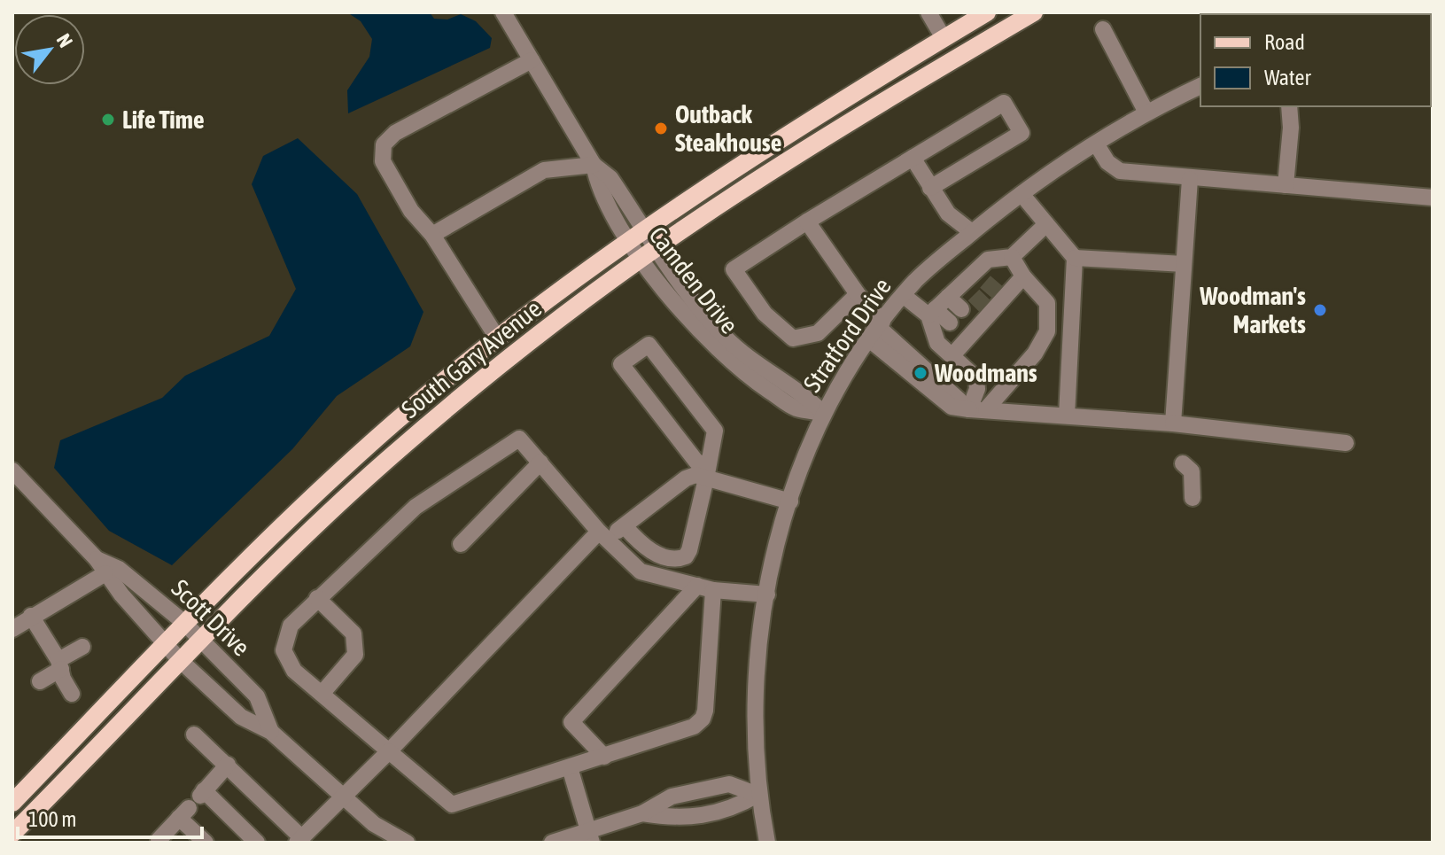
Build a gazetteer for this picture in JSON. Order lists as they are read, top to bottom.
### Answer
{
  "streets": {
    "main road": ["South Gary Avenue"],
    "street": ["Camden Drive", "Stratford Drive", "Scott Drive"]
  },
  "crossings": [
    ["Camden Drive", "Stratford Drive"],
    ["Camden Drive", "South Gary Avenue"],
    ["South Gary Avenue", "Scott Drive"]
  ],
  "places": [
    "Life Time",
    "Outback Steakhouse",
    "Woodman's Markets",
    "Woodmans"
  ],
  "legend": ["Road", "Water"],
  "scale_bar": "100 m",
  "north": "top right"
}
